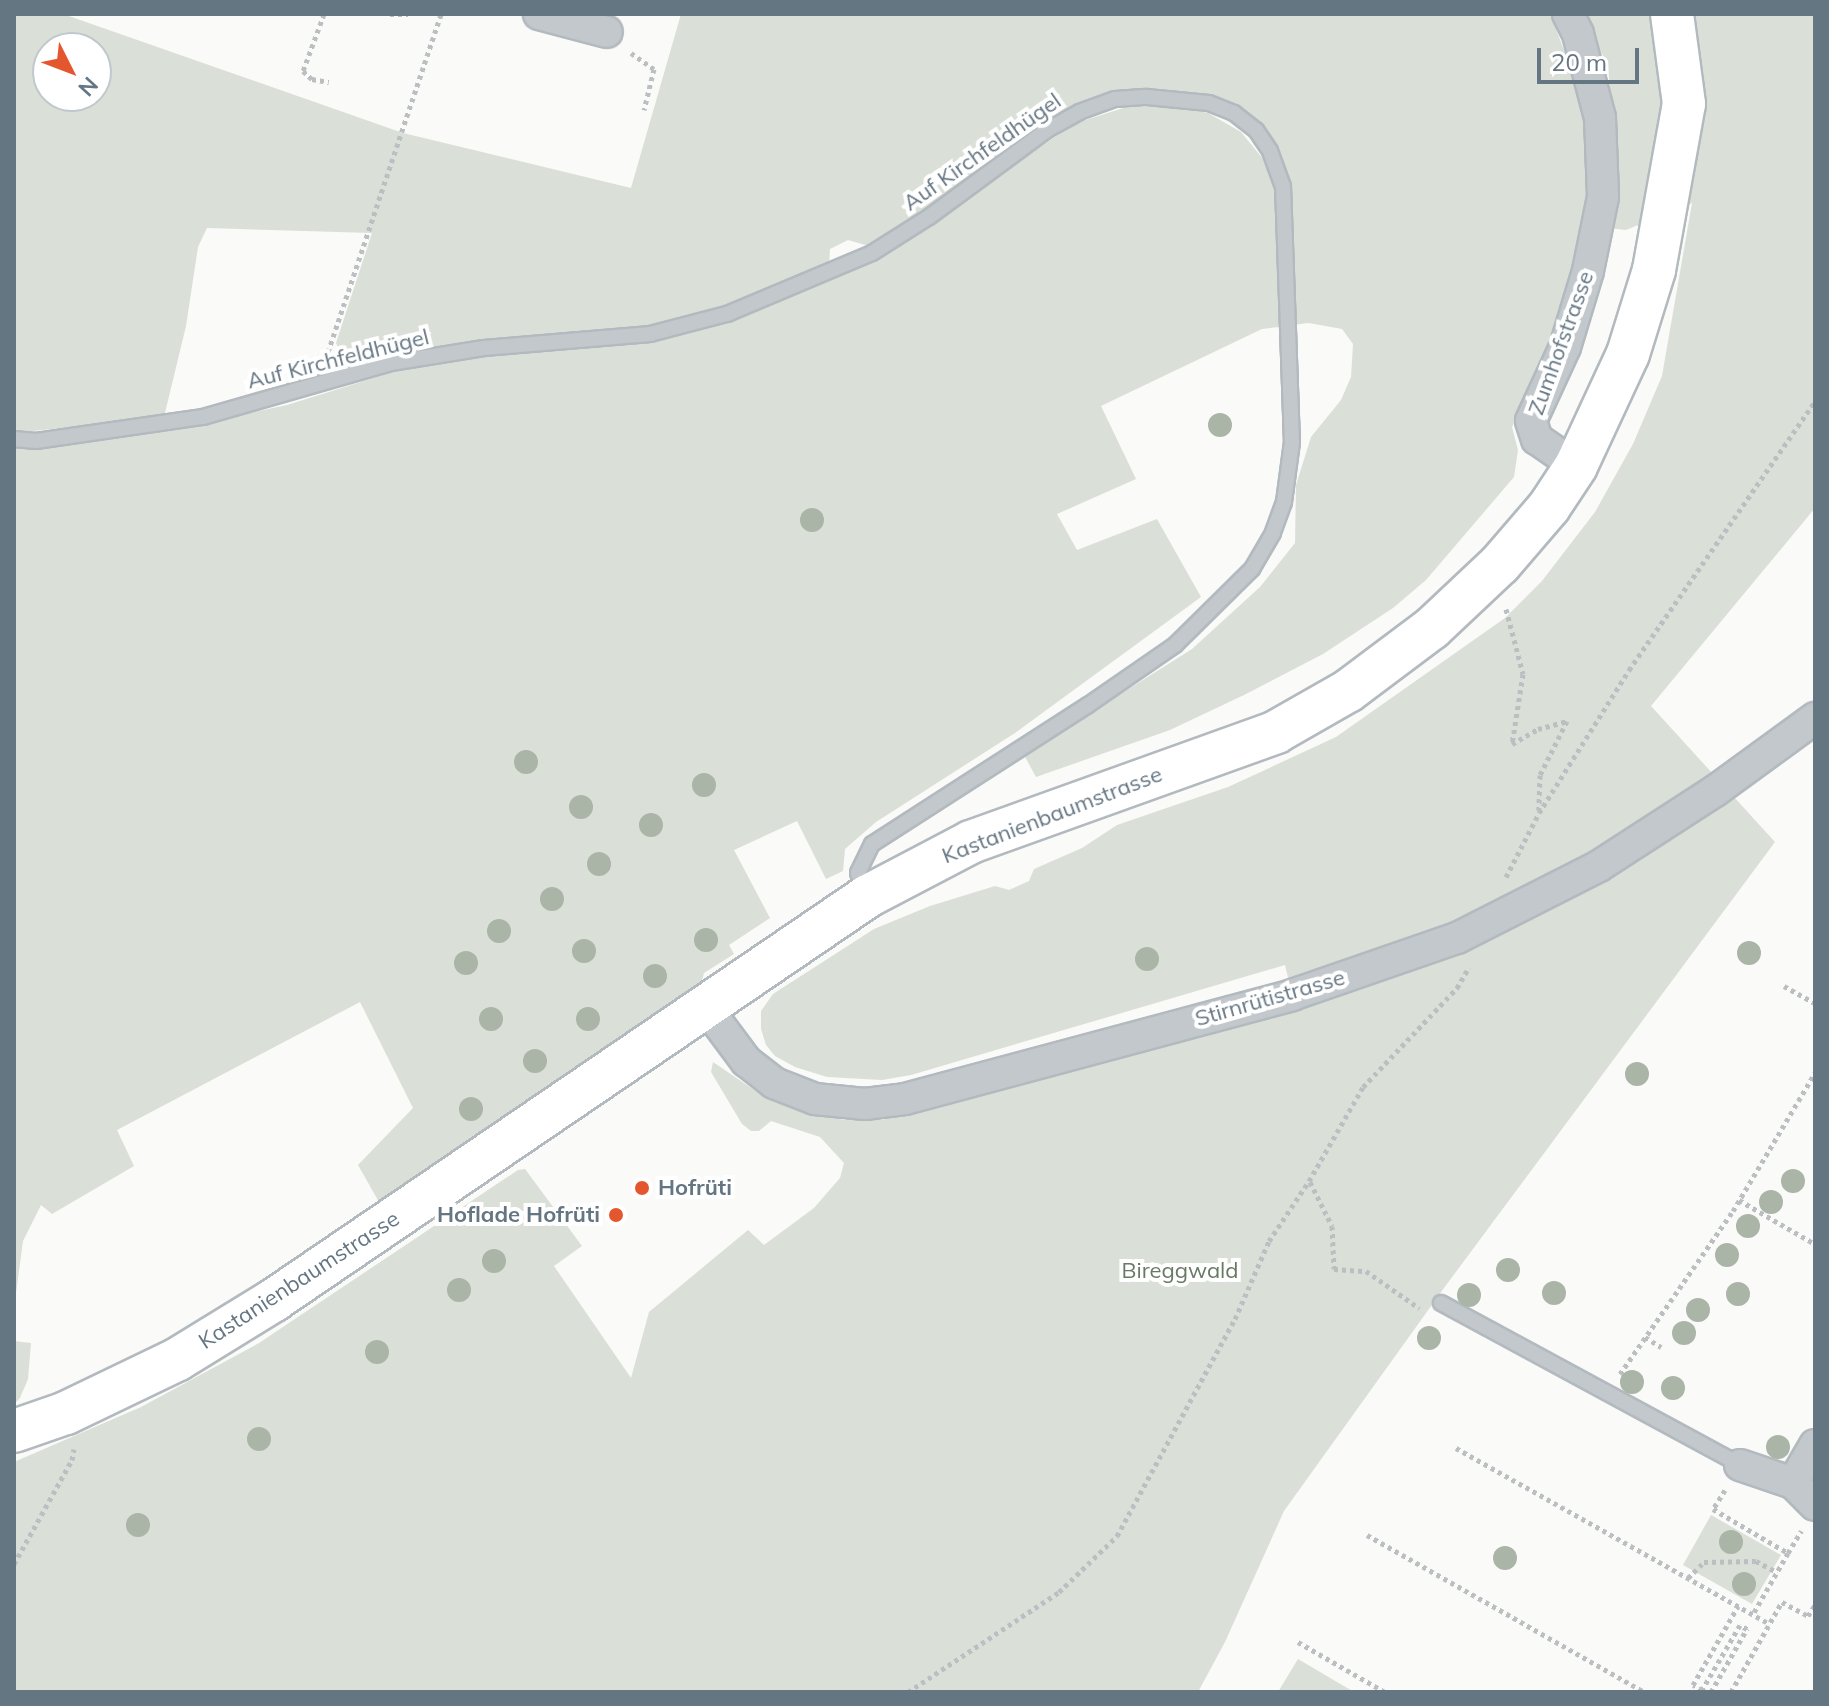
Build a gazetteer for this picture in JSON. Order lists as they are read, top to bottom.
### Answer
{
  "streets": {
    "street": ["Zumhofstrasse", "Kastanienbaumstrasse", "Stirnrütistrasse"],
    "lane": ["Auf Kirchfeldhügel"]
  },
  "crossings": [
    ["Auf Kirchfeldhügel", "Kastanienbaumstrasse"],
    ["Zumhofstrasse", "Kastanienbaumstrasse"],
    ["Kastanienbaumstrasse", "Stirnrütistrasse"]
  ],
  "parks": ["Bireggwald"],
  "places": ["Hofrüti", "Hoflade Hofrüti"],
  "scale_bar": "20 m",
  "north": "bottom right"
}
